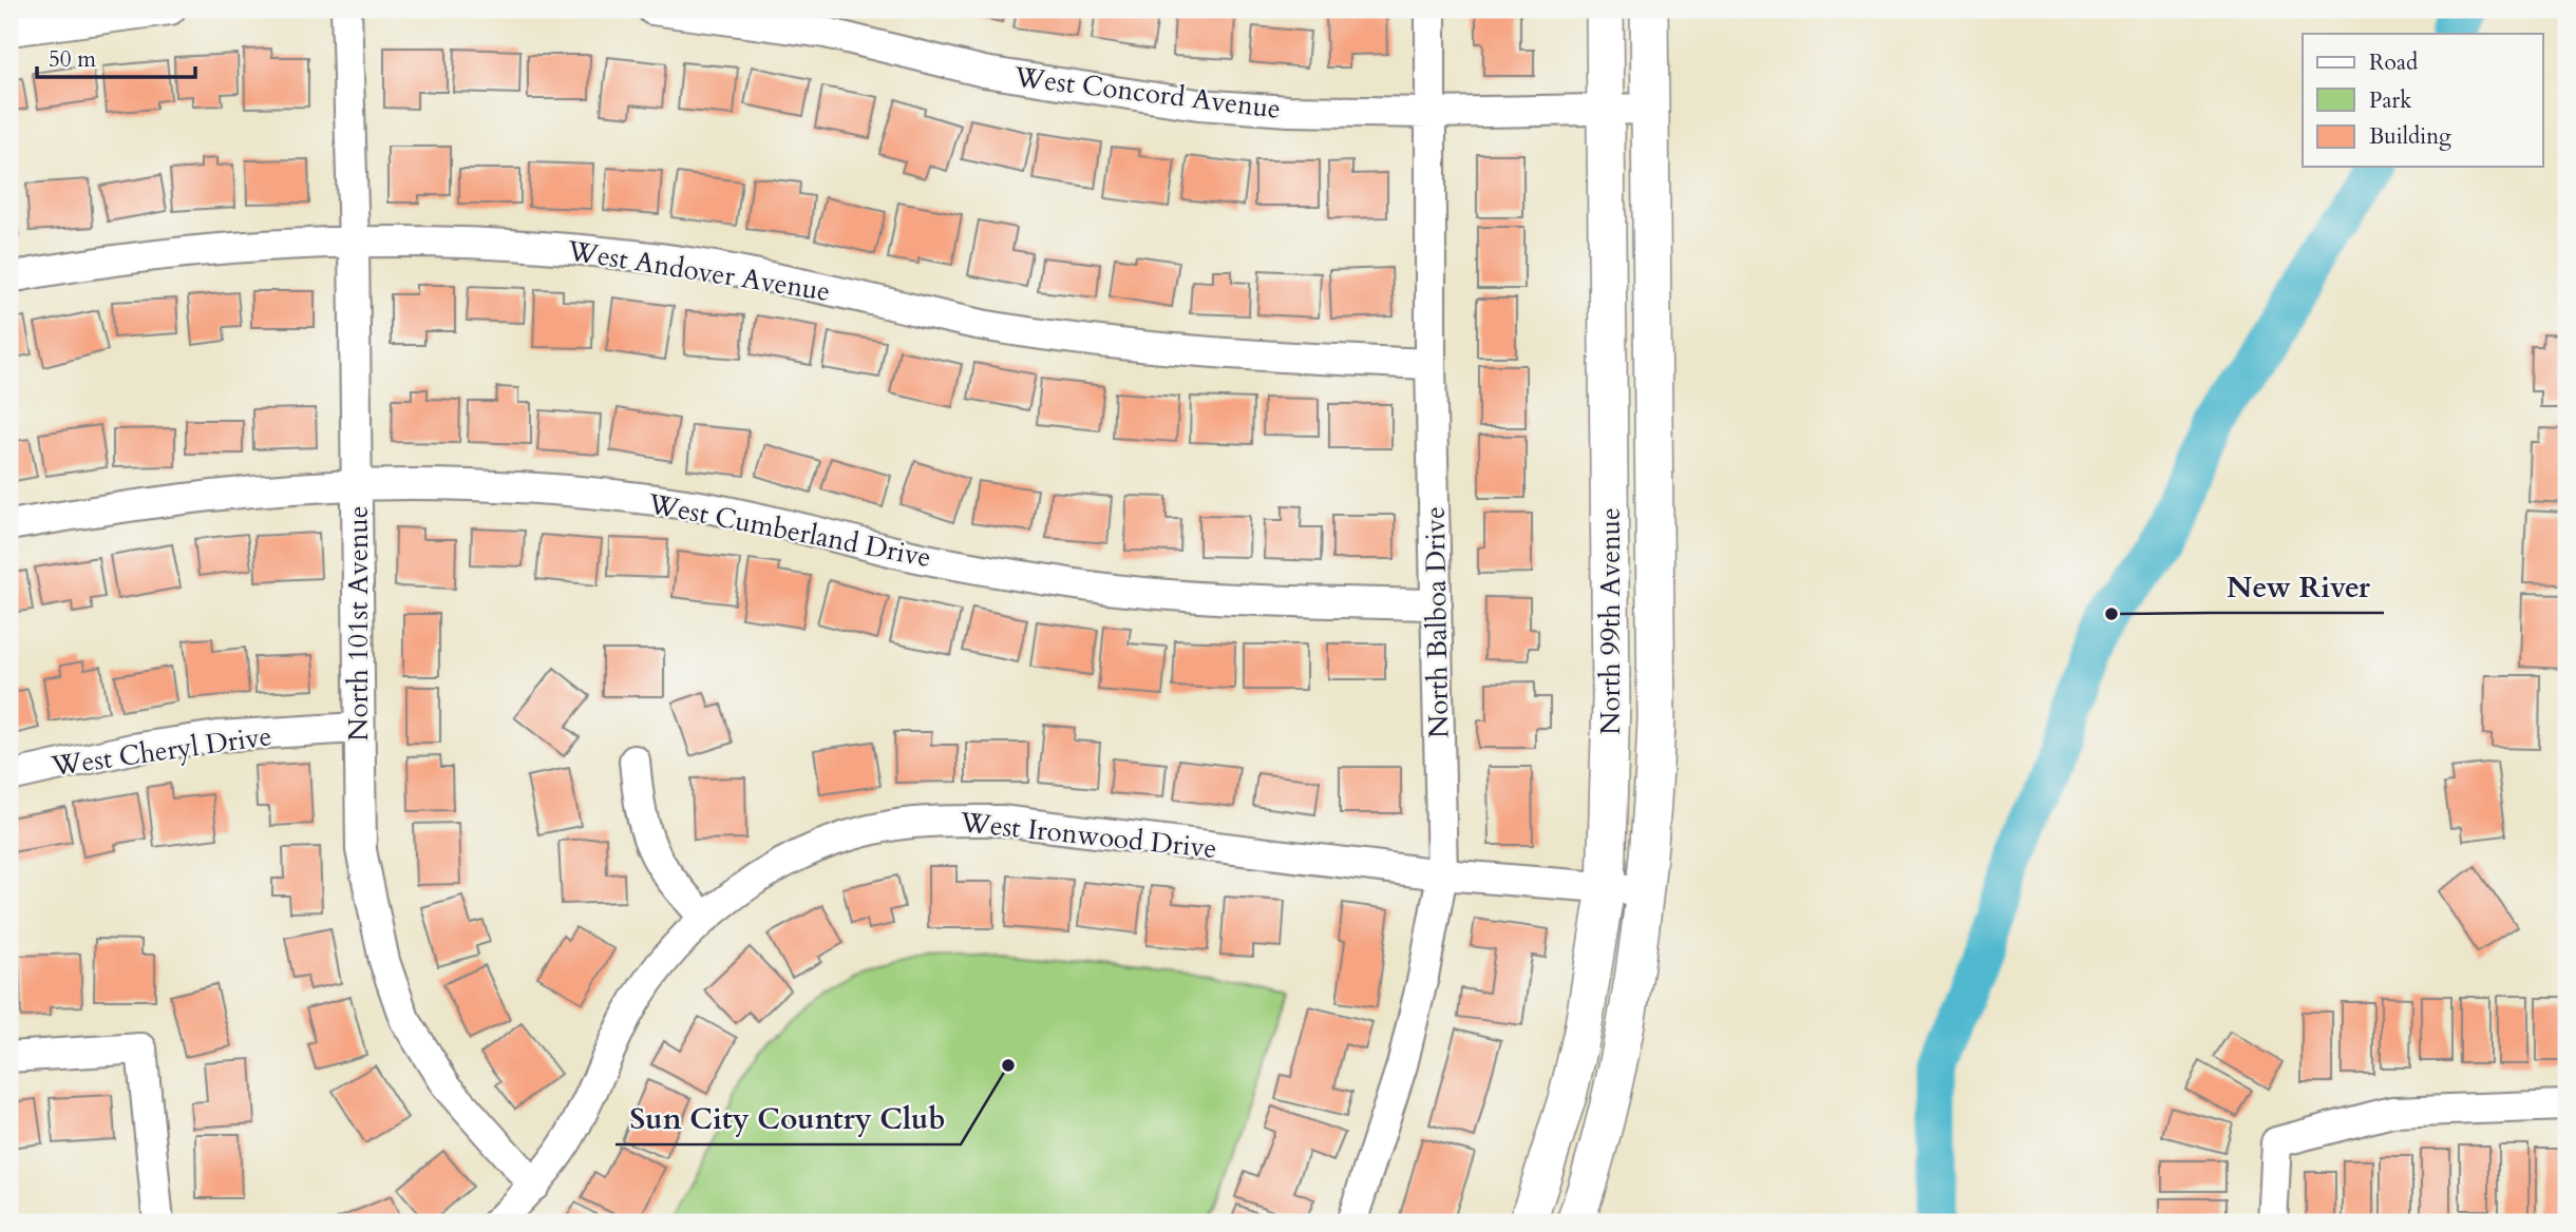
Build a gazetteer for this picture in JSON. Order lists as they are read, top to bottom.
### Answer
{
  "streets": {
    "main road": ["North 99th Avenue"],
    "street": [
      "West Concord Avenue",
      "West Andover Avenue",
      "West Cumberland Drive",
      "North Balboa Drive",
      "North 101st Avenue",
      "West Cheryl Drive",
      "West Ironwood Drive"
    ]
  },
  "crossings": [
    ["West Concord Avenue", "North 99th Avenue"],
    ["West Concord Avenue", "North Balboa Drive"],
    ["West Andover Avenue", "North Balboa Drive"],
    ["West Andover Avenue", "North 101st Avenue"],
    ["West Cumberland Drive", "North Balboa Drive"],
    ["West Cumberland Drive", "North 101st Avenue"],
    ["North 99th Avenue", "West Ironwood Drive"],
    ["North Balboa Drive", "West Ironwood Drive"],
    ["North 101st Avenue", "West Cheryl Drive"],
    ["North 101st Avenue", "West Ironwood Drive"]
  ],
  "places": ["New River", "Sun City Country Club"],
  "legend": ["Road", "Park", "Building"],
  "scale_bar": "50 m"
}
